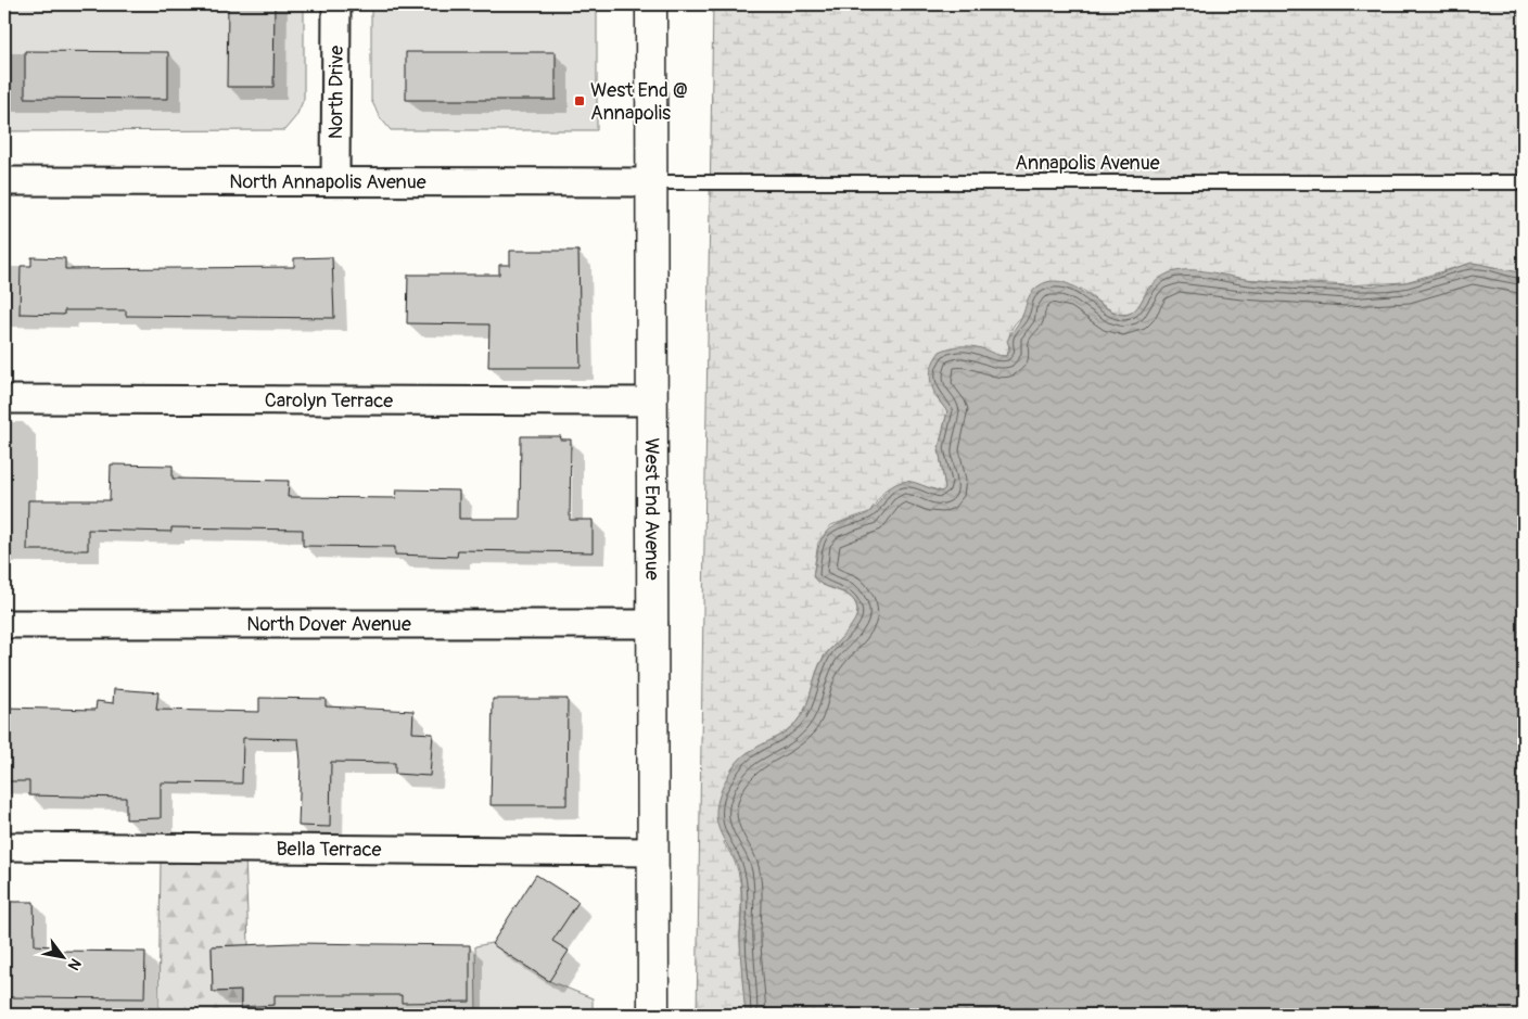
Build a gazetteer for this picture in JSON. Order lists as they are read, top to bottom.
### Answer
{
  "streets": {
    "main road": ["West End Avenue"],
    "street": [
      "North Drive",
      "North Annapolis Avenue",
      "Carolyn Terrace",
      "North Dover Avenue",
      "Bella Terrace"
    ],
    "lane": ["Annapolis Avenue"]
  },
  "crossings": [
    ["North Drive", "North Annapolis Avenue"],
    ["Annapolis Avenue", "North Annapolis Avenue"],
    ["Annapolis Avenue", "West End Avenue"],
    ["North Annapolis Avenue", "West End Avenue"],
    ["Carolyn Terrace", "West End Avenue"],
    ["West End Avenue", "North Dover Avenue"],
    ["West End Avenue", "Bella Terrace"]
  ],
  "places": {
    "transit": ["West End @ Annapolis"]
  },
  "north": "bottom right"
}
